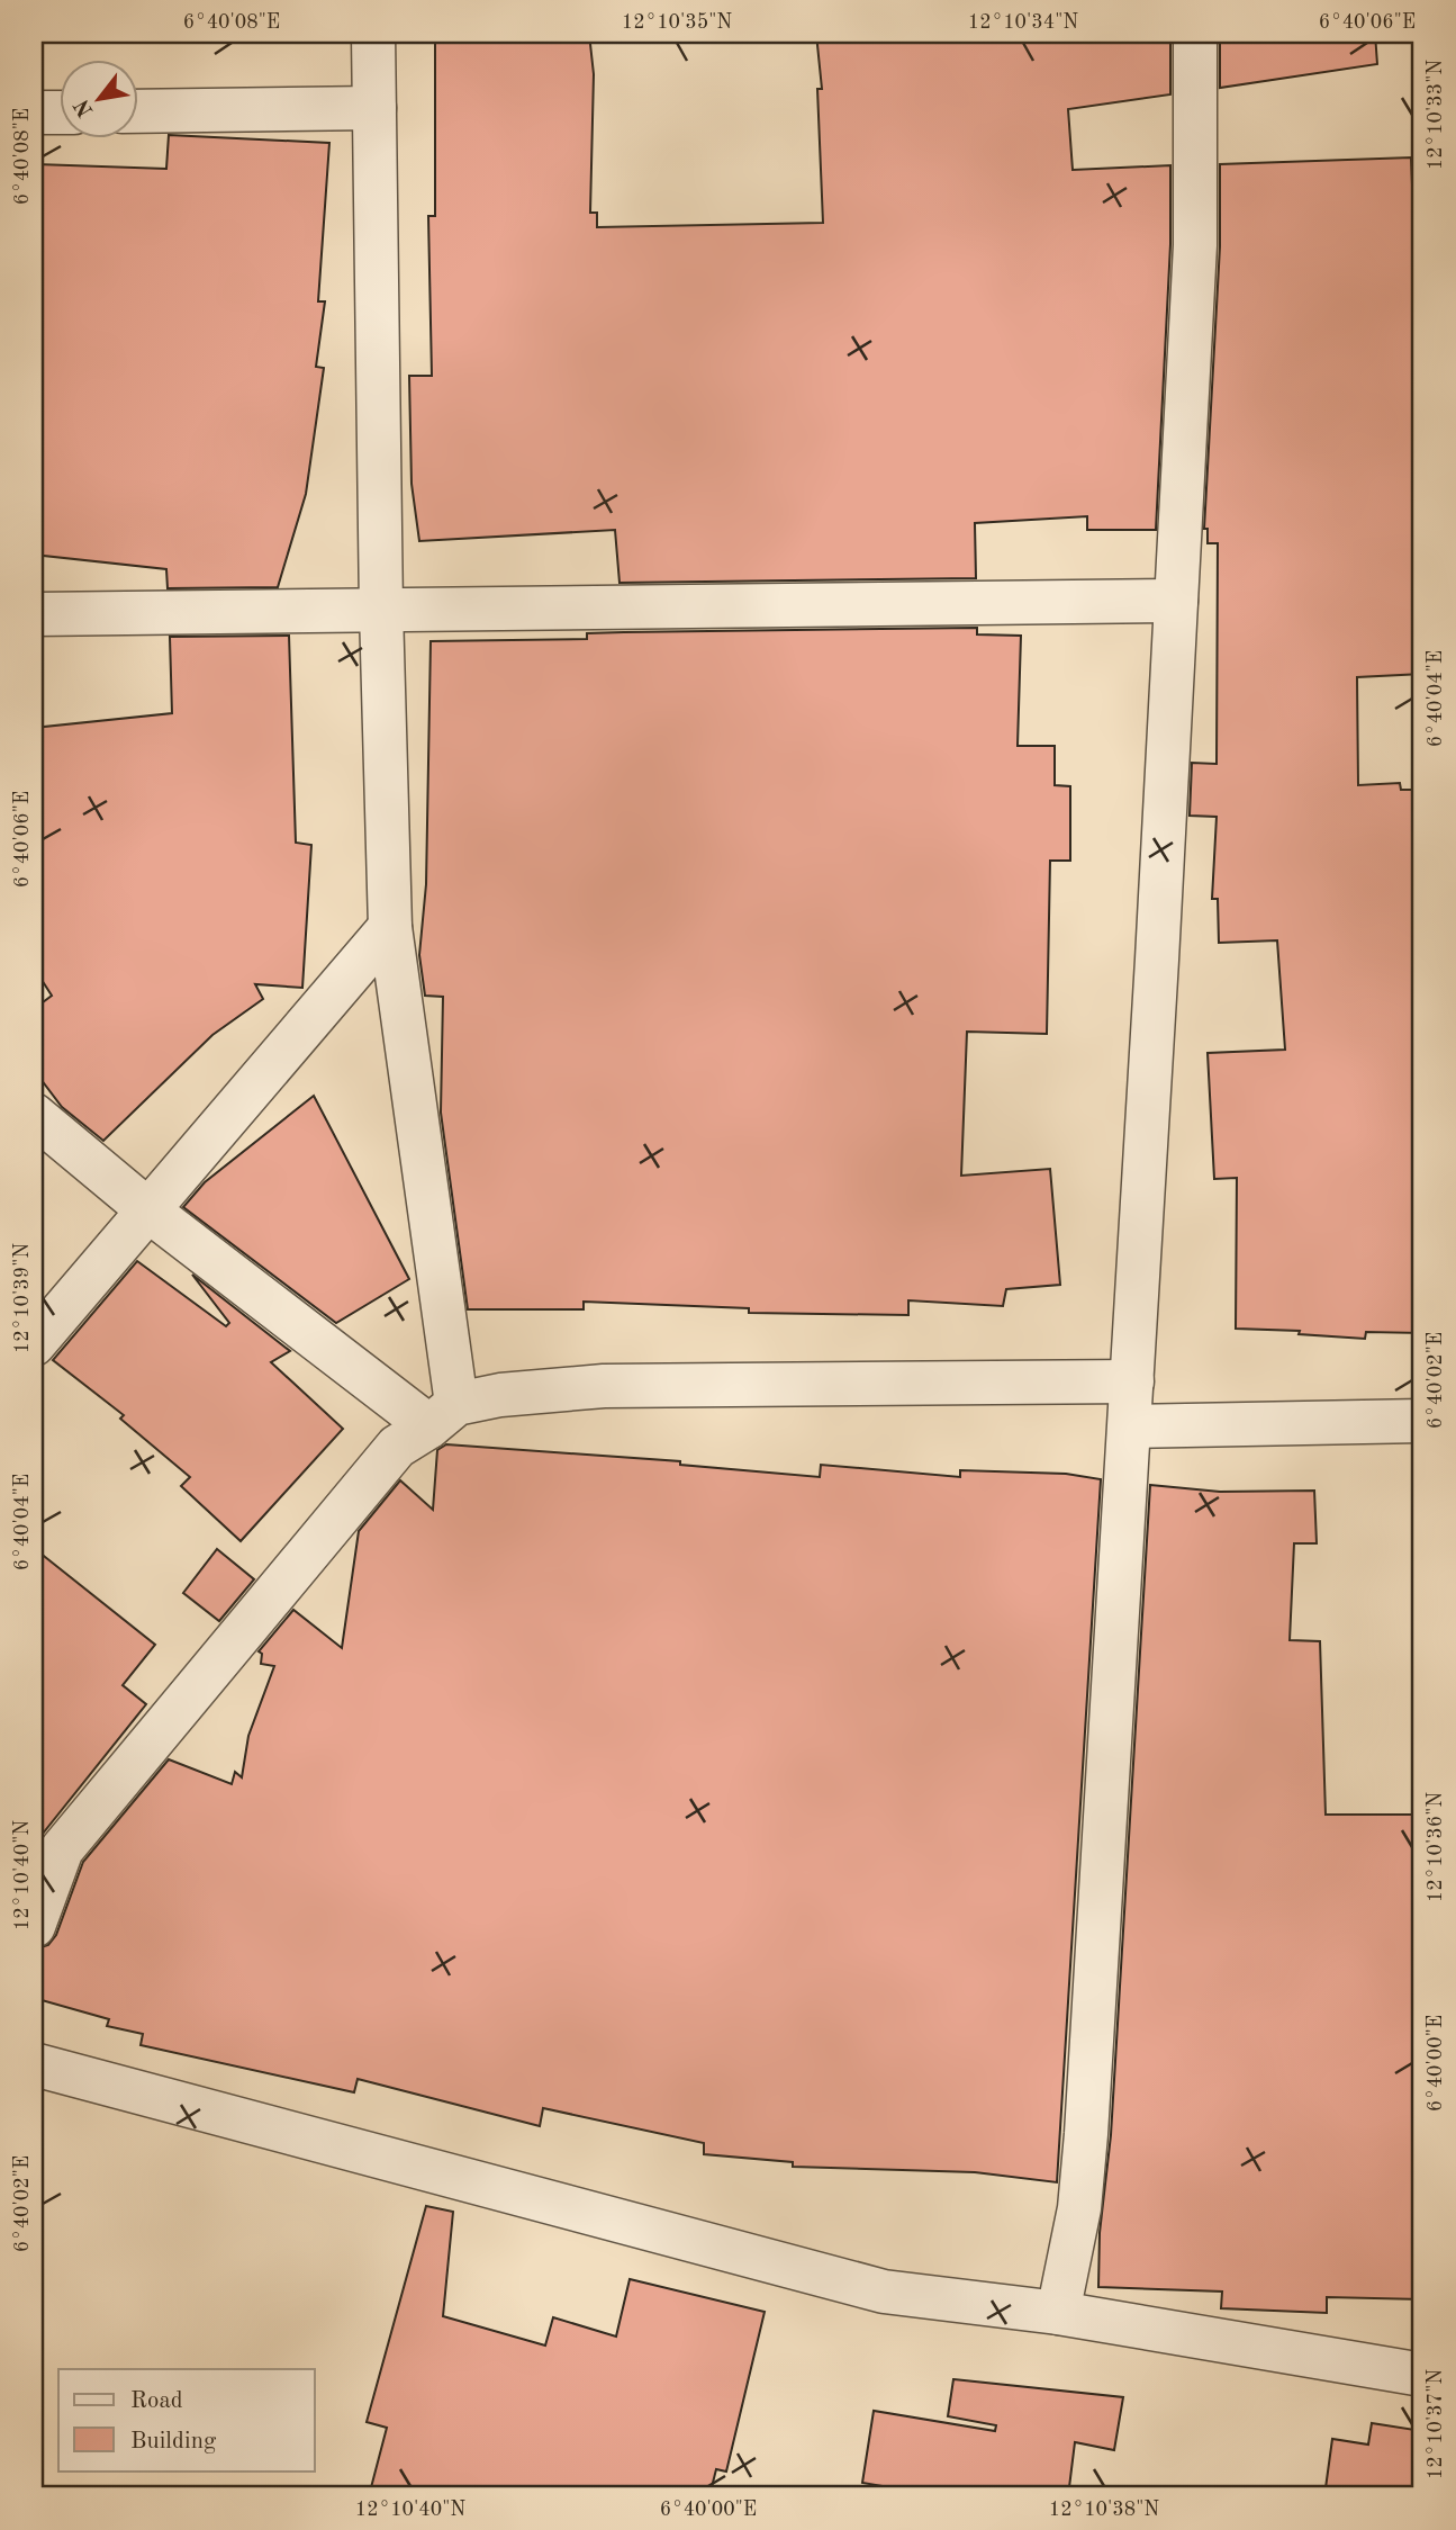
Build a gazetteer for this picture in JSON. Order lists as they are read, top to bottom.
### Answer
{
  "legend": ["Road", "Building"],
  "north": "bottom left",
  "coordinates": [
    "6°40'08\"E",
    "12°10'35\"N",
    "12°10'34\"N",
    "6°40'06\"E",
    "12°10'33\"N",
    "6°40'04\"E",
    "12°10'39\"N",
    "6°40'02\"E",
    "12°10'36\"N",
    "12°10'40\"N",
    "6°40'00\"E",
    "12°10'37\"N",
    "12°10'38\"N"
  ]
}
